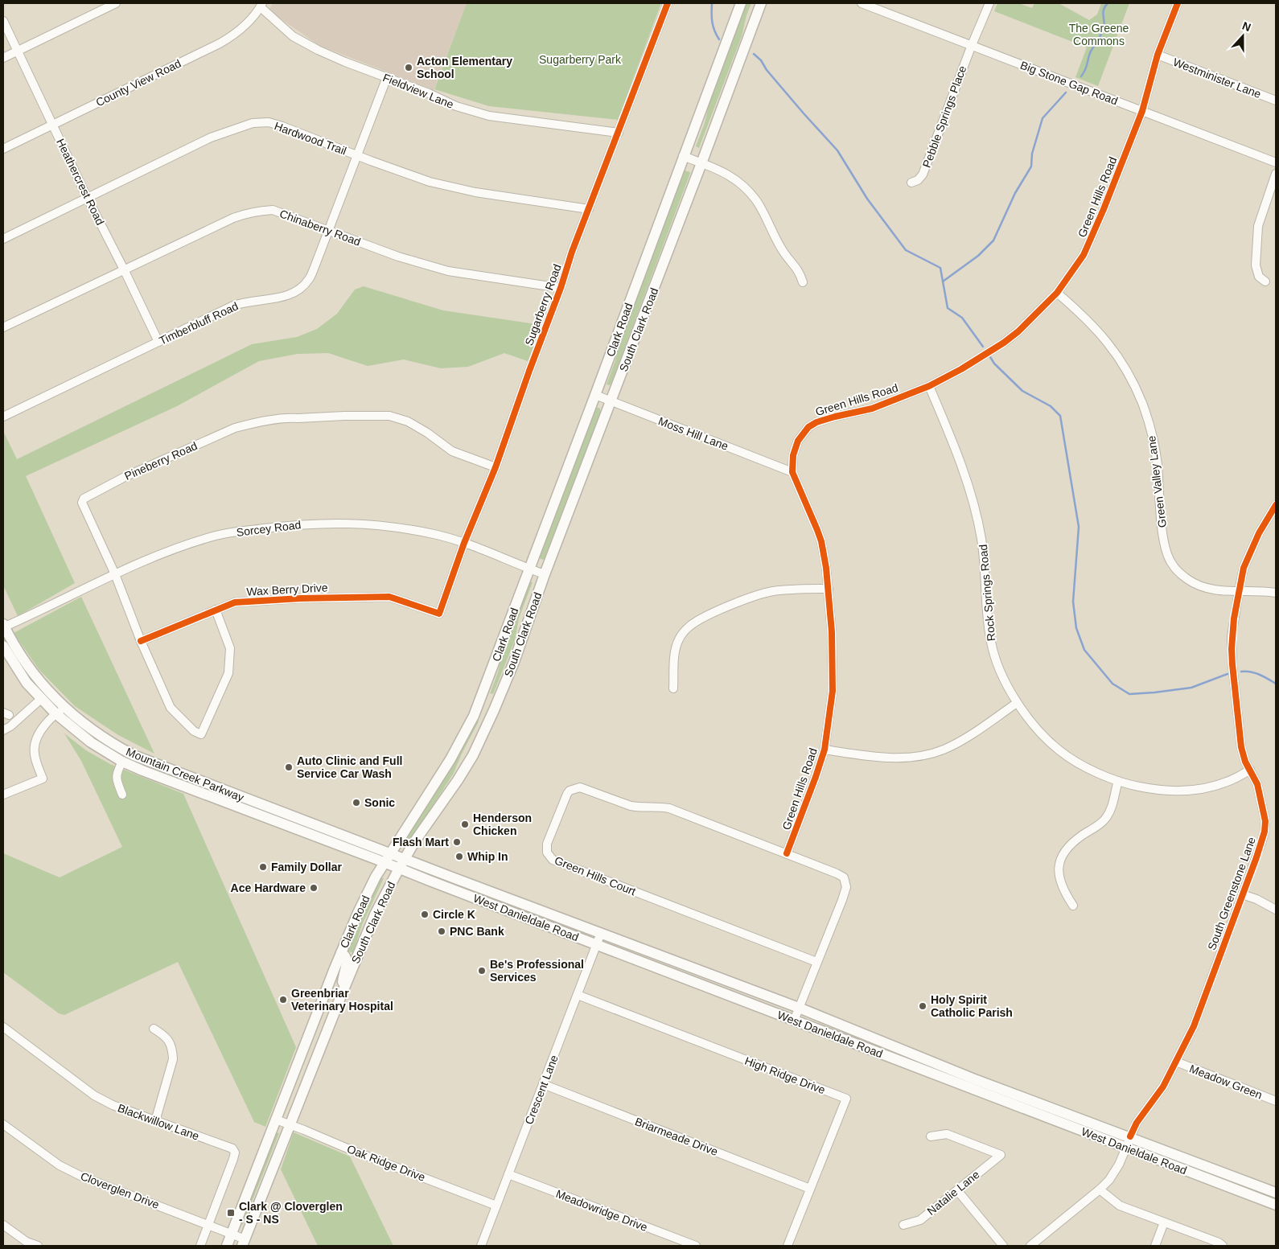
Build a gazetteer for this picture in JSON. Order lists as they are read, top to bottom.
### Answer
{
  "streets": {
    "main road": [
      "Clark Road",
      "South Clark Road",
      "Mountain Creek Parkway",
      "West Danieldale Road"
    ],
    "street": [
      "Westminister Lane",
      "County View Road",
      "Big Stone Gap Road",
      "Fieldview Lane",
      "Pebble Springs Place",
      "Hardwood Trail",
      "Heathercrest Road",
      "Green Hills Road",
      "Chinaberry Road",
      "Sugarberry Road",
      "Timberbluff Road",
      "Moss Hill Lane",
      "Pineberry Road",
      "Green Valley Lane",
      "Sorcey Road",
      "Wax Berry Drive",
      "Rock Springs Road",
      "Green Hills Court",
      "South Greenstone Lane",
      "High Ridge Drive",
      "Meadow Green",
      "Crescent Lane",
      "Blackwillow Lane",
      "Briarmeade Drive",
      "Oak Ridge Drive",
      "Cloverglen Drive",
      "Natalie Lane",
      "Meadowridge Drive"
    ]
  },
  "crossings": [
    ["Westminister Lane", "Green Hills Road"],
    ["County View Road", "Fieldview Lane"],
    ["County View Road", "Heathercrest Road"],
    ["Big Stone Gap Road", "Pebble Springs Place"],
    ["Big Stone Gap Road", "Green Hills Road"],
    ["Fieldview Lane", "Sugarberry Road"],
    ["Fieldview Lane", "Timberbluff Road"],
    ["Hardwood Trail", "Heathercrest Road"],
    ["Hardwood Trail", "Sugarberry Road"],
    ["Hardwood Trail", "Timberbluff Road"],
    ["Heathercrest Road", "Chinaberry Road"],
    ["Heathercrest Road", "Timberbluff Road"],
    ["Green Hills Road", "Moss Hill Lane"],
    ["Green Hills Road", "Green Valley Lane"],
    ["Green Hills Road", "Rock Springs Road"],
    ["Green Hills Road", "Green Hills Court"],
    ["Chinaberry Road", "Sugarberry Road"],
    ["Chinaberry Road", "Timberbluff Road"],
    ["Sugarberry Road", "Pineberry Road"],
    ["Sugarberry Road", "Sorcey Road"],
    ["Sugarberry Road", "Wax Berry Drive"],
    ["Clark Road", "Moss Hill Lane"],
    ["Clark Road", "Sorcey Road"],
    ["Clark Road", "Mountain Creek Parkway"],
    ["Clark Road", "West Danieldale Road"],
    ["Clark Road", "Oak Ridge Drive"],
    ["Clark Road", "Cloverglen Drive"],
    ["South Clark Road", "Moss Hill Lane"],
    ["South Clark Road", "Sorcey Road"],
    ["South Clark Road", "West Danieldale Road"],
    ["South Clark Road", "Oak Ridge Drive"],
    ["South Clark Road", "Cloverglen Drive"],
    ["Pineberry Road", "Sorcey Road"],
    ["Pineberry Road", "Wax Berry Drive"],
    ["Green Valley Lane", "South Greenstone Lane"],
    ["Sorcey Road", "Mountain Creek Parkway"],
    ["Rock Springs Road", "South Greenstone Lane"],
    ["Mountain Creek Parkway", "West Danieldale Road"],
    ["Green Hills Court", "West Danieldale Road"],
    ["South Greenstone Lane", "West Danieldale Road"],
    ["South Greenstone Lane", "Meadow Green"],
    ["West Danieldale Road", "Crescent Lane"],
    ["High Ridge Drive", "Crescent Lane"],
    ["High Ridge Drive", "Briarmeade Drive"],
    ["Crescent Lane", "Briarmeade Drive"],
    ["Crescent Lane", "Oak Ridge Drive"],
    ["Crescent Lane", "Meadowridge Drive"],
    ["Blackwillow Lane", "Cloverglen Drive"]
  ],
  "parks": ["The Greene Commons", "Sugarberry Park"],
  "places": {
    "other": [
      "Acton Elementary School",
      "Auto Clinic and Full Service Car Wash",
      "Sonic",
      "Henderson Chicken",
      "Flash Mart",
      "Whip In",
      "Family Dollar",
      "Ace Hardware",
      "Circle K",
      "PNC Bank",
      "Be's Professional Services",
      "Greenbriar Veterinary Hospital",
      "Holy Spirit Catholic Parish"
    ],
    "transit": ["Clark @ Cloverglen - S - NS"]
  },
  "north": "top"
}
